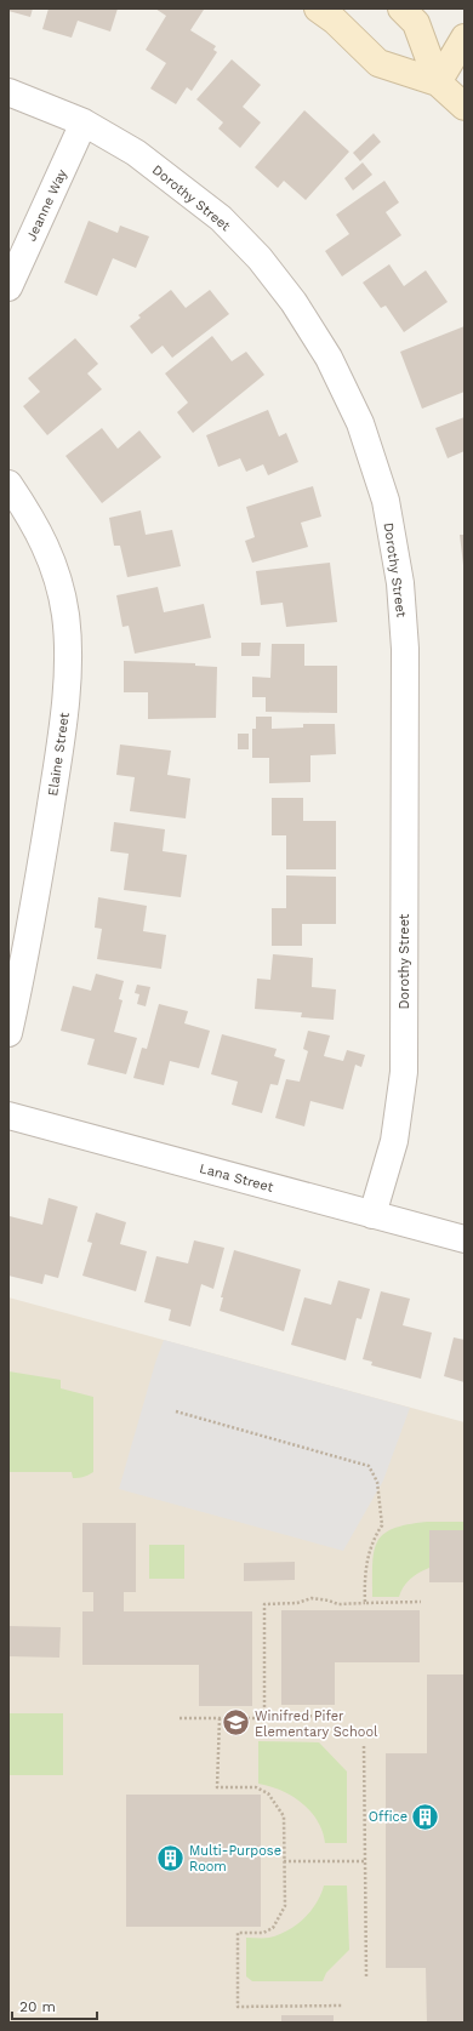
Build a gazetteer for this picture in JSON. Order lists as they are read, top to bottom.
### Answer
{
  "streets": {
    "street": [
      "Dorothy Street",
      "Jeanne Way",
      "Elaine Street",
      "Lana Street"
    ]
  },
  "crossings": [
    ["Dorothy Street", "Jeanne Way"],
    ["Dorothy Street", "Lana Street"]
  ],
  "places": {
    "school or university": ["Winifred Pifer Elementary School"],
    "building": ["Office", "Multi-Purpose Room"]
  },
  "scale_bar": "20 m"
}
